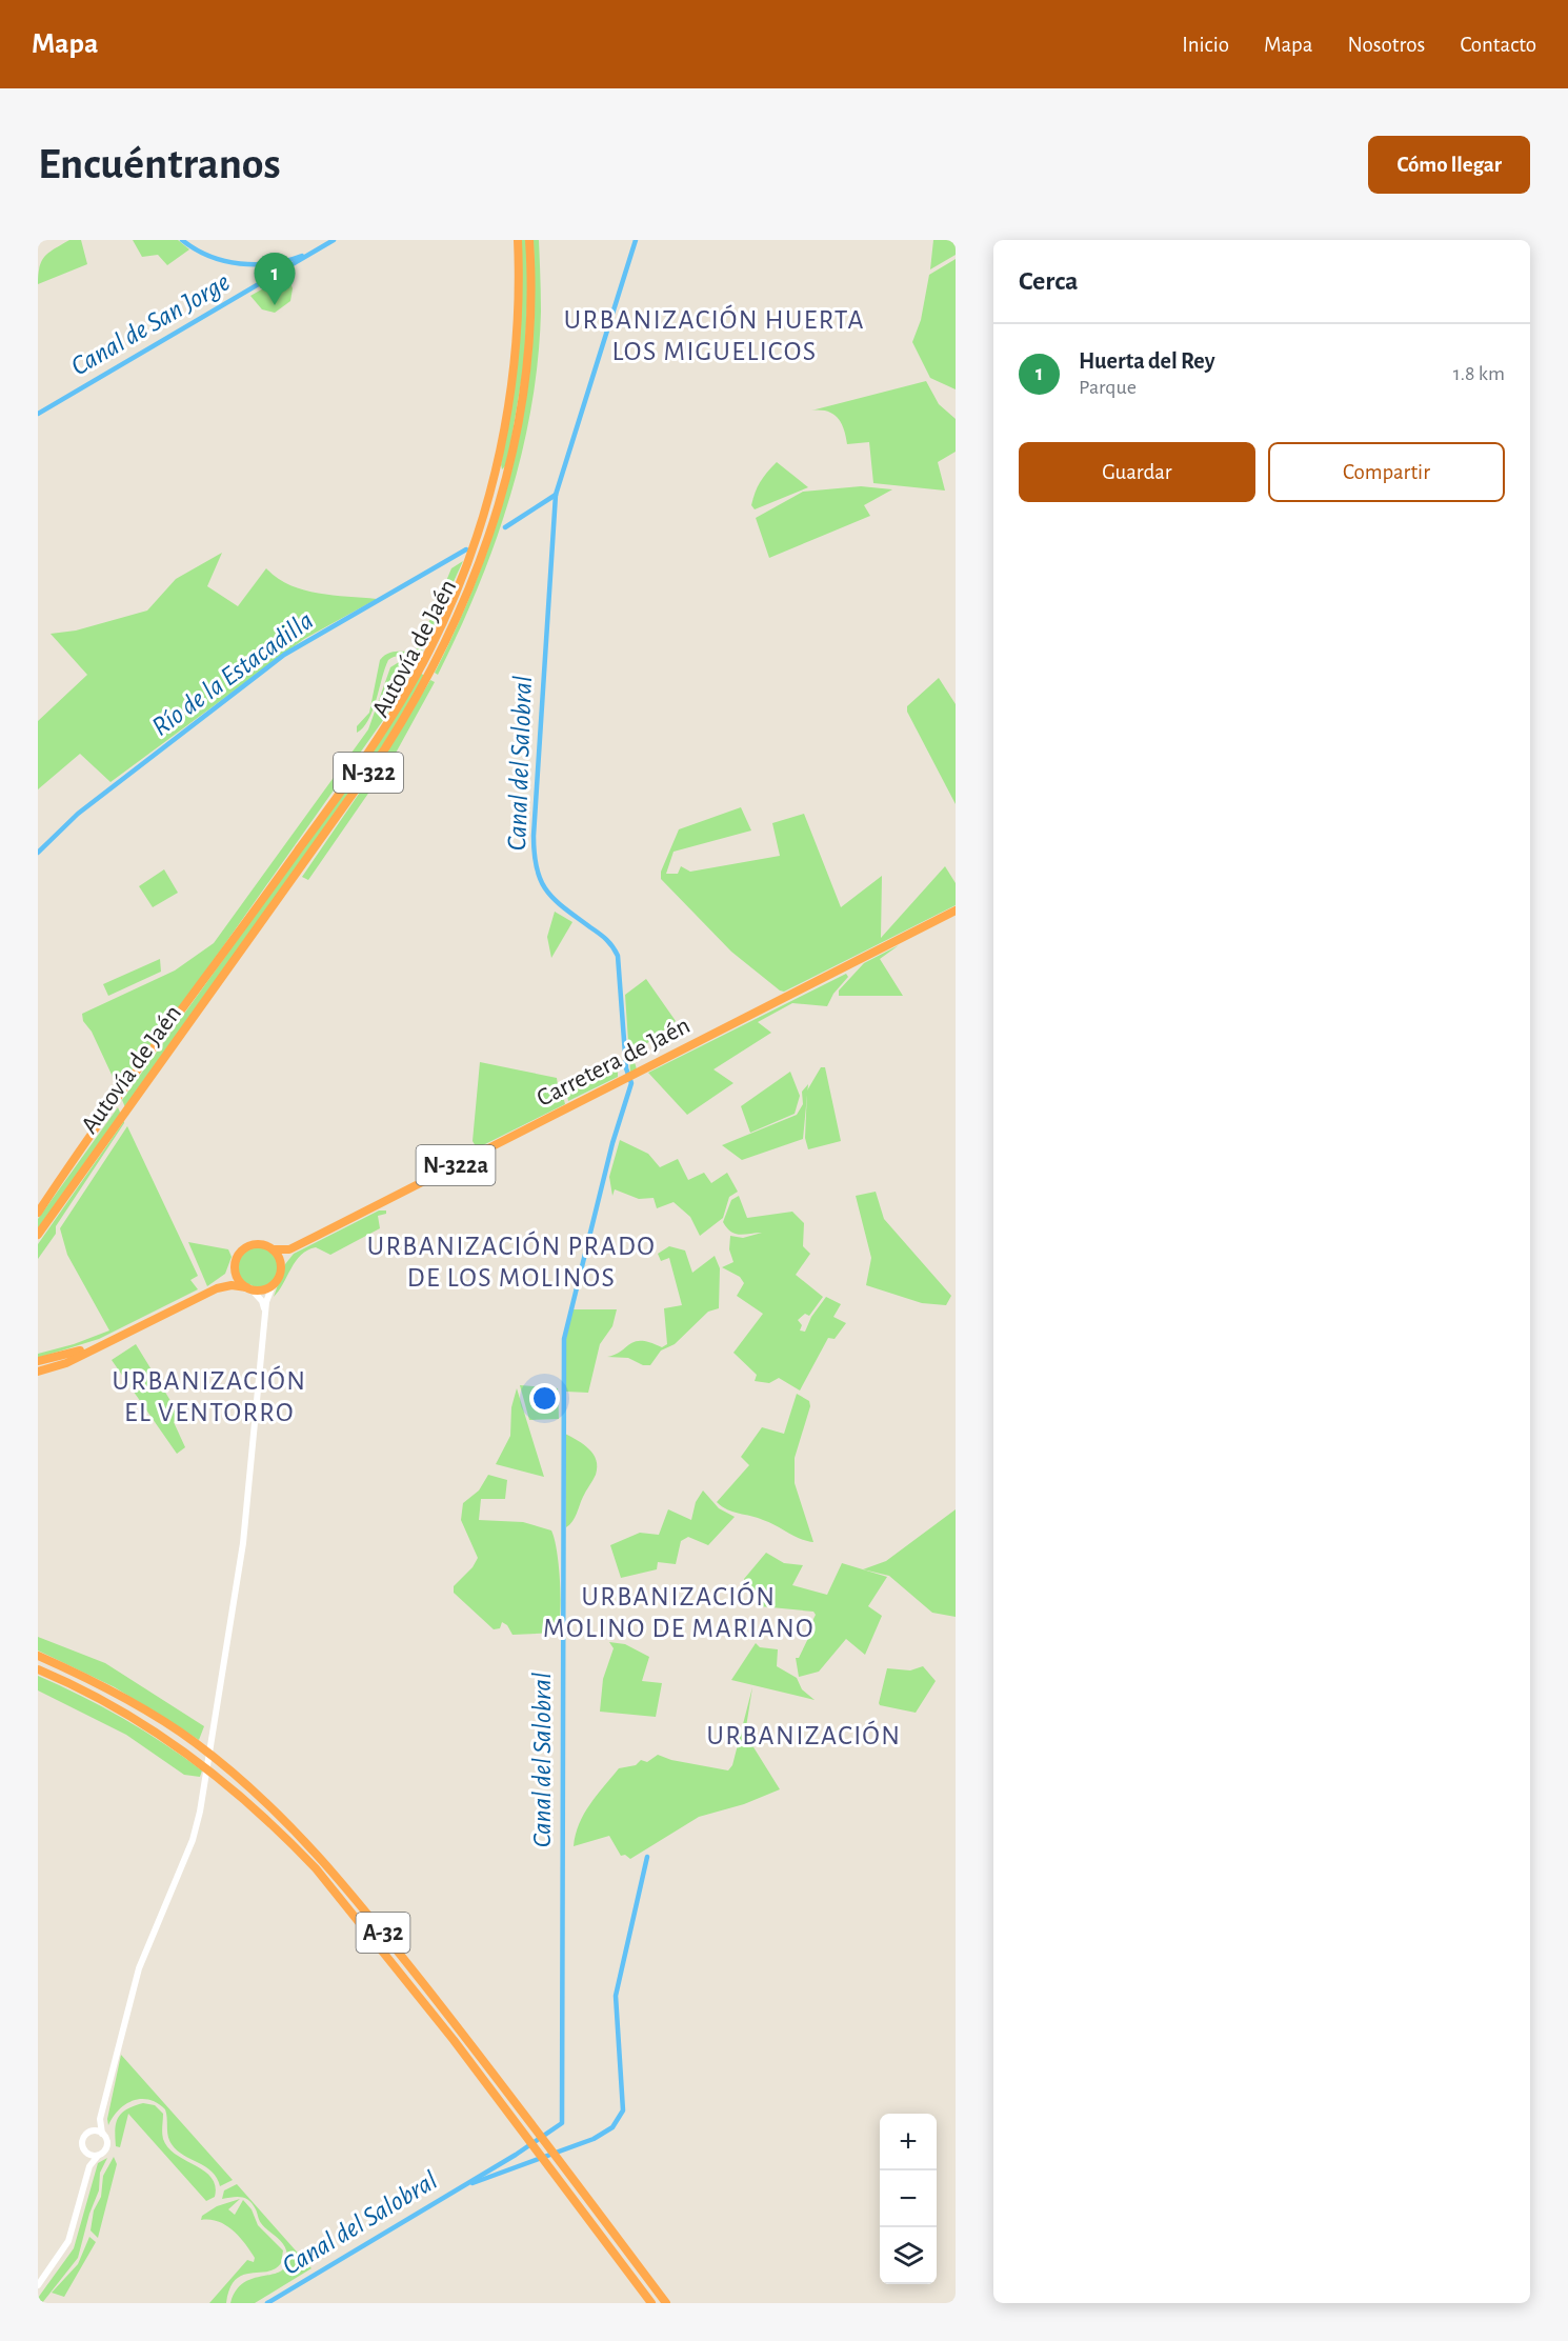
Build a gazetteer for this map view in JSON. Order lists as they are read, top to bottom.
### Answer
{
  "streets": {
    "highway": [
      "Autovía de Jaén",
      "N-322",
      "Carretera de Jaén",
      "N-322a",
      "A-32"
    ]
  },
  "crossings": [
    ["Carretera de Jaén", "N-322a"]
  ],
  "districts": [
    "URBANIZACIÓN HUERTA LOS MIGUELICOS",
    "URBANIZACIÓN PRADO DE LOS MOLINOS",
    "URBANIZACIÓN EL VENTORRO",
    "URBANIZACIÓN MOLINO DE MARIANO",
    "URBANIZACIÓN"
  ],
  "water": ["Canal de San Jorge", "Río de la Estacadilla", "Canal del Salobral"],
  "page": {
    "header": "Mapa",
    "nav": [
      "Inicio",
      "Mapa",
      "Nosotros",
      "Contacto"
    ],
    "buttons": [
      "Cómo llegar",
      ["Guardar", "Compartir"]
    ],
    "title": "Encuéntranos",
    "heading": "Cerca",
    "pins": "1",
    "list": [
      {
        "mark": "1",
        "name": "Huerta del Rey",
        "note": "Parque",
        "value": "1.8 km"
      }
    ],
    "map_buttons": ["+", "−"]
  }
}
